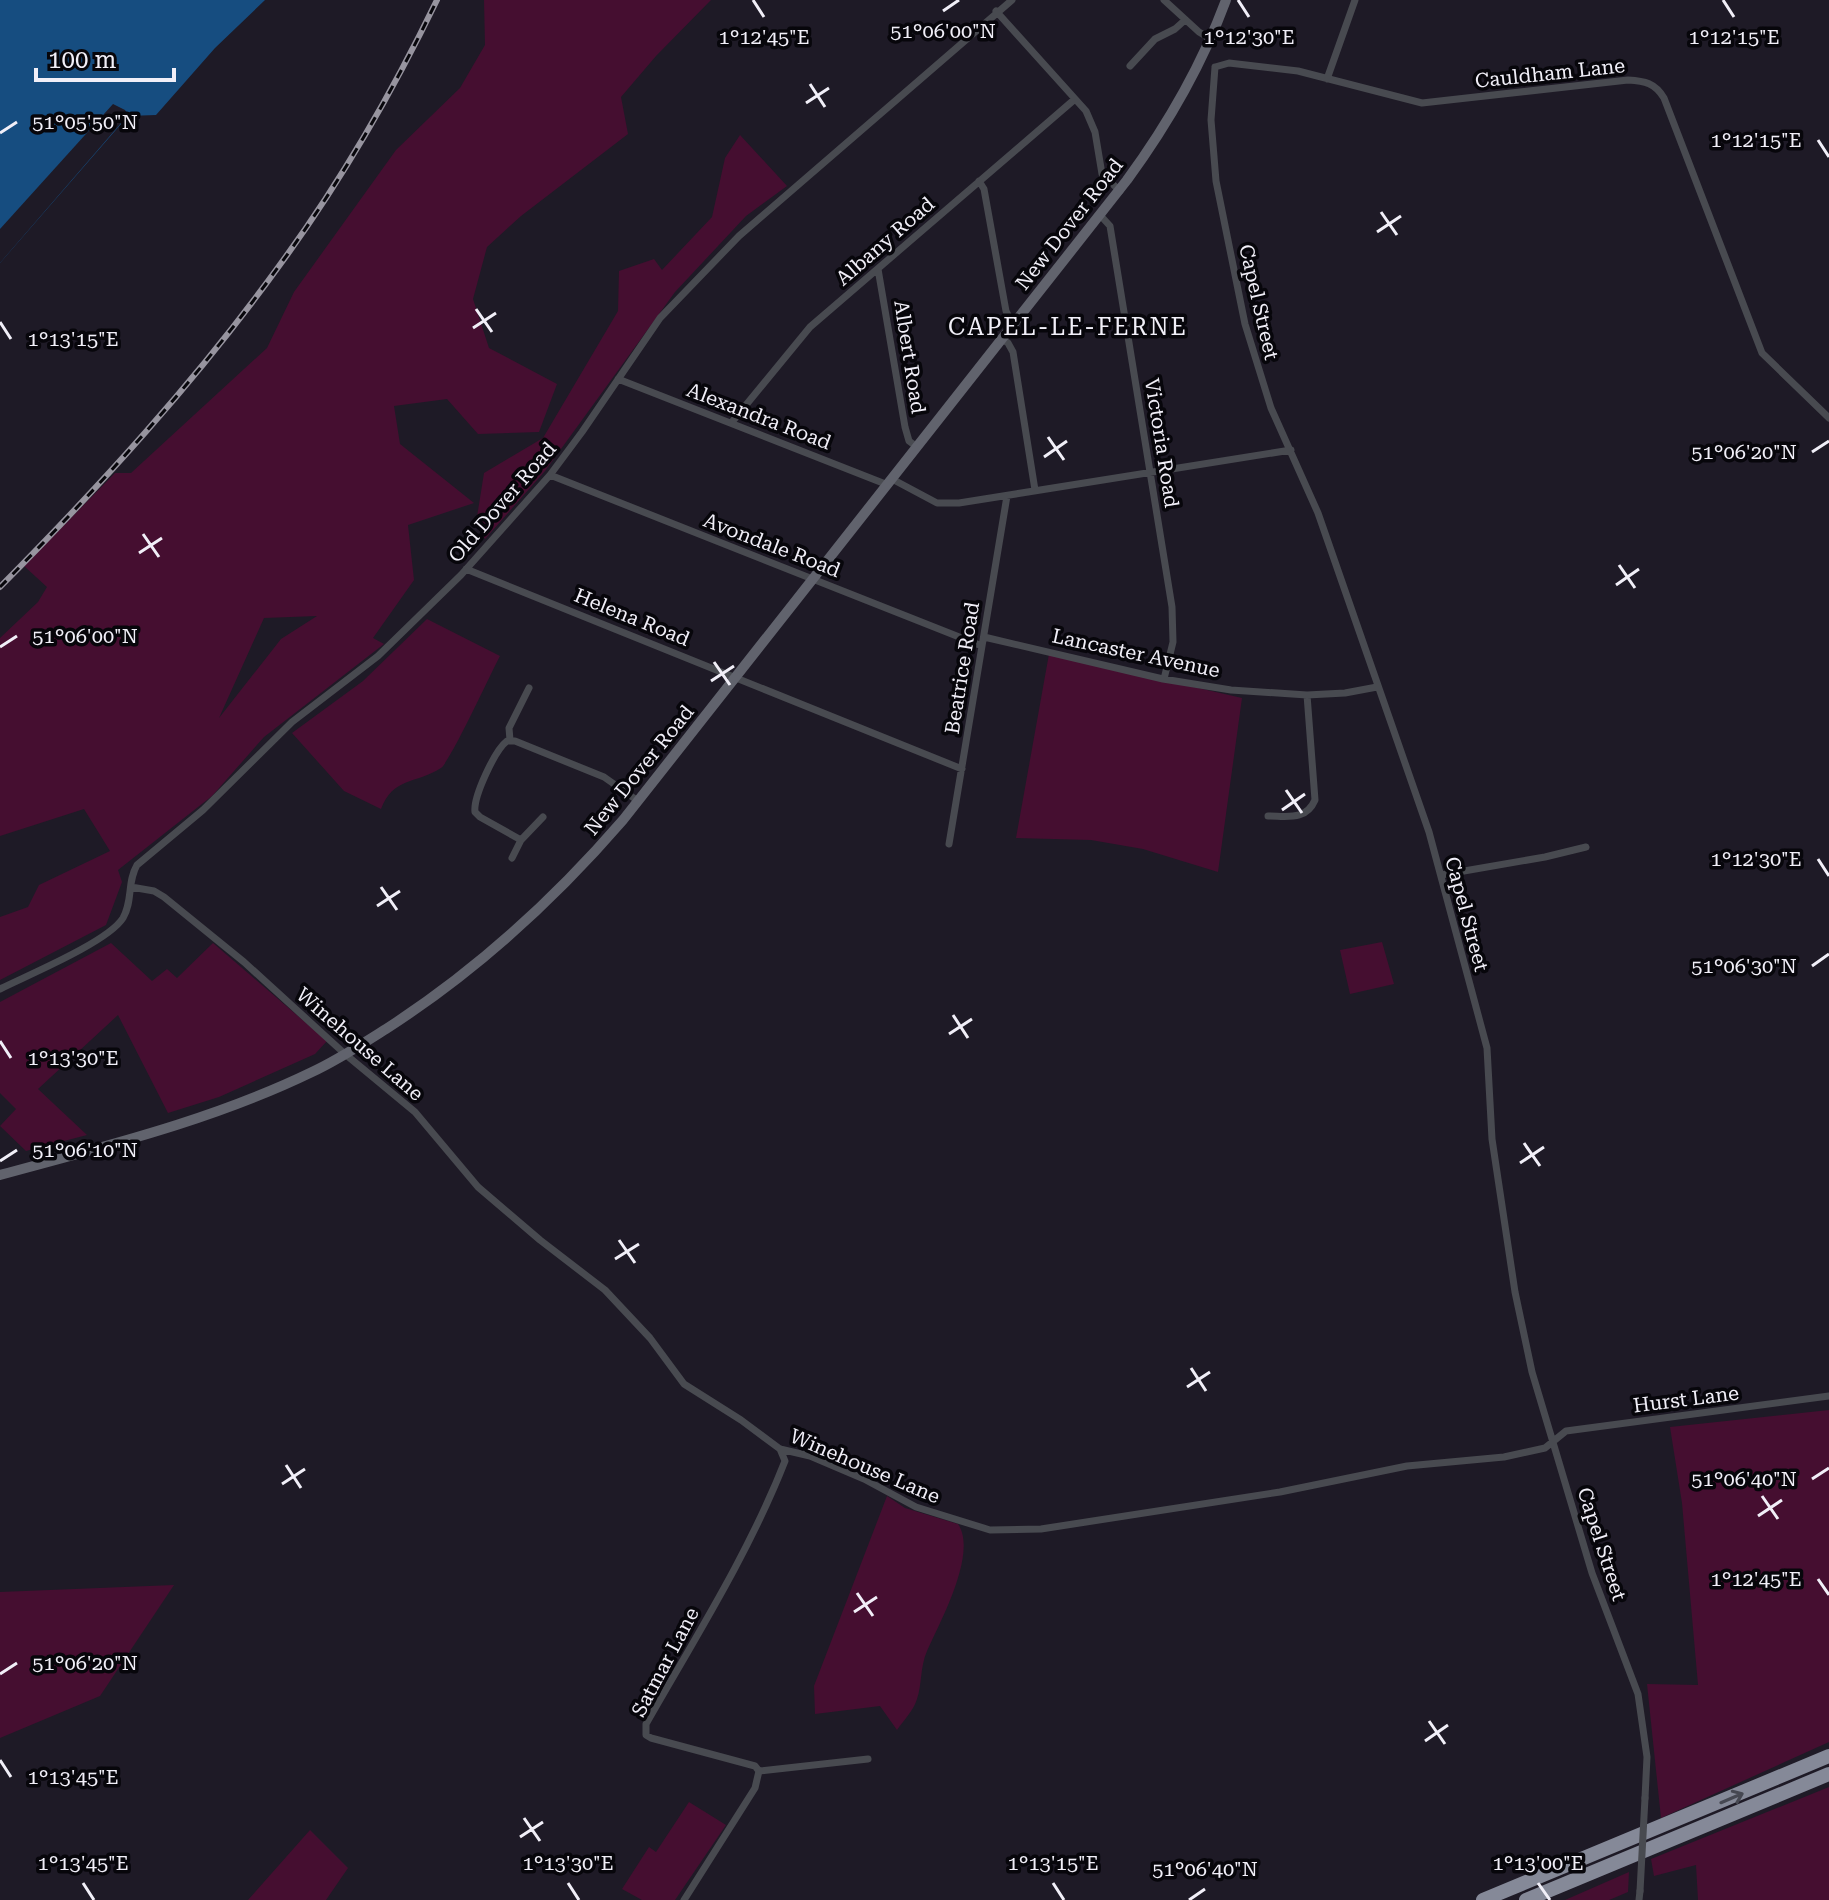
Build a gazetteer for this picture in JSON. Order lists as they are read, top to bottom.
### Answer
{
  "streets": {
    "main road": ["New Dover Road"],
    "street": [
      "Cauldham Lane",
      "Albany Road",
      "Capel Street",
      "Albert Road",
      "Alexandra Road",
      "Victoria Road",
      "Old Dover Road",
      "Avondale Road",
      "Helena Road",
      "Lancaster Avenue",
      "Beatrice Road",
      "Winehouse Lane",
      "Hurst Lane",
      "Satmar Lane"
    ]
  },
  "crossings": [
    ["Cauldham Lane", "Capel Street"],
    ["New Dover Road", "Albert Road"],
    ["New Dover Road", "Alexandra Road"],
    ["New Dover Road", "Victoria Road"],
    ["New Dover Road", "Avondale Road"],
    ["New Dover Road", "Helena Road"],
    ["New Dover Road", "Winehouse Lane"],
    ["Albany Road", "Albert Road"],
    ["Albany Road", "Alexandra Road"],
    ["Capel Street", "Alexandra Road"],
    ["Capel Street", "Lancaster Avenue"],
    ["Capel Street", "Winehouse Lane"],
    ["Capel Street", "Hurst Lane"],
    ["Alexandra Road", "Victoria Road"],
    ["Alexandra Road", "Old Dover Road"],
    ["Alexandra Road", "Beatrice Road"],
    ["Victoria Road", "Lancaster Avenue"],
    ["Old Dover Road", "Avondale Road"],
    ["Old Dover Road", "Helena Road"],
    ["Old Dover Road", "Winehouse Lane"],
    ["Avondale Road", "Beatrice Road"],
    ["Helena Road", "Beatrice Road"],
    ["Lancaster Avenue", "Beatrice Road"],
    ["Winehouse Lane", "Hurst Lane"],
    ["Winehouse Lane", "Satmar Lane"]
  ],
  "districts": ["CAPEL-LE-FERNE"],
  "scale_bar": "100 m",
  "coordinates": [
    "51°06'00\"N",
    "1°12'30\"E",
    "1°12'45\"E",
    "1°12'15\"E",
    "51°05'50\"N",
    "1°13'15\"E",
    "51°06'20\"N",
    "51°06'30\"N",
    "1°13'30\"E",
    "51°06'10\"N",
    "51°06'40\"N",
    "1°13'45\"E",
    "1°13'00\"E"
  ]
}
